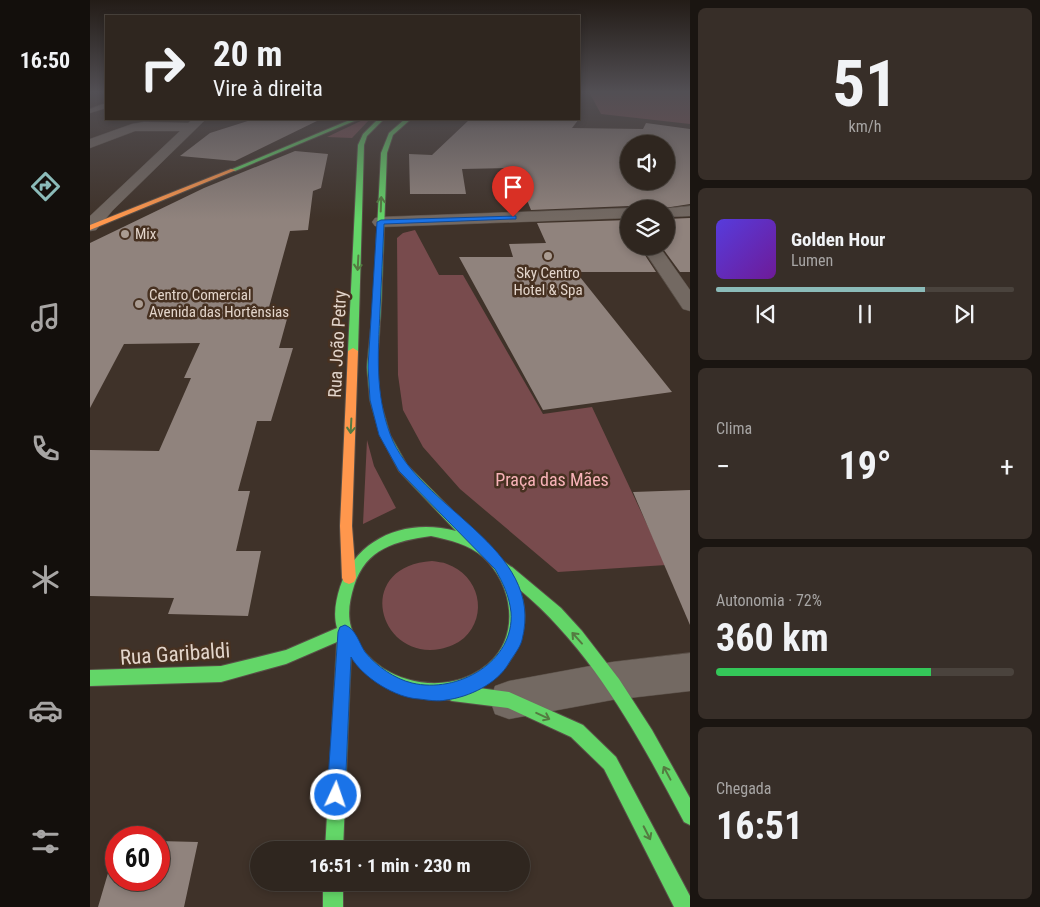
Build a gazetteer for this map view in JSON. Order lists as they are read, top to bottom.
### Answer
{
  "streets": {
    "main road": ["Rua João Petry", "Rua Garibaldi"]
  },
  "crossings": [
    ["Rua João Petry", "Rua Garibaldi"]
  ],
  "parks": ["Praça das Mães"],
  "places": ["Mix", "Sky Centro Hotel & Spa", "Centro Comercial Avenida das Hortênsias"],
  "page": {
    "tabs": "16:50",
    "tile": [
      ["51", "km/h"],
      "Clima",
      ["Autonomia · 72%", "360 km"],
      ["Chegada", "16:51"]
    ],
    "turn": ["20 m", "Vire à direita"],
    "song": ["Golden Hour", "Lumen"],
    "heat": ["−", "19°", "+"],
    "limit": "60",
    "trip": "16:51 · 1 min · 230 m"
  }
}
